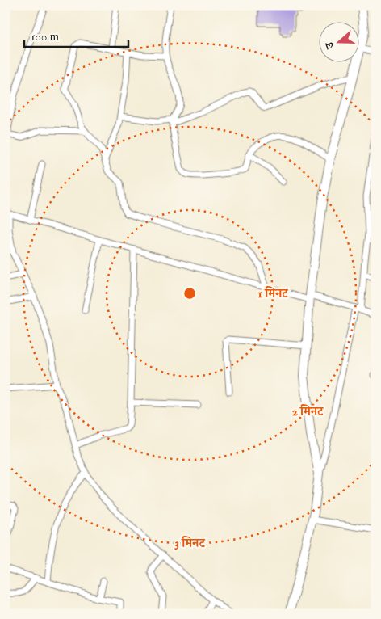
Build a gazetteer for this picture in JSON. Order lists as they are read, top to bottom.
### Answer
{
  "scale_bar": "100 m",
  "north": "left",
  "rings": ["1 मिनट", "2 मिनट", "3 मिनट"]
}
